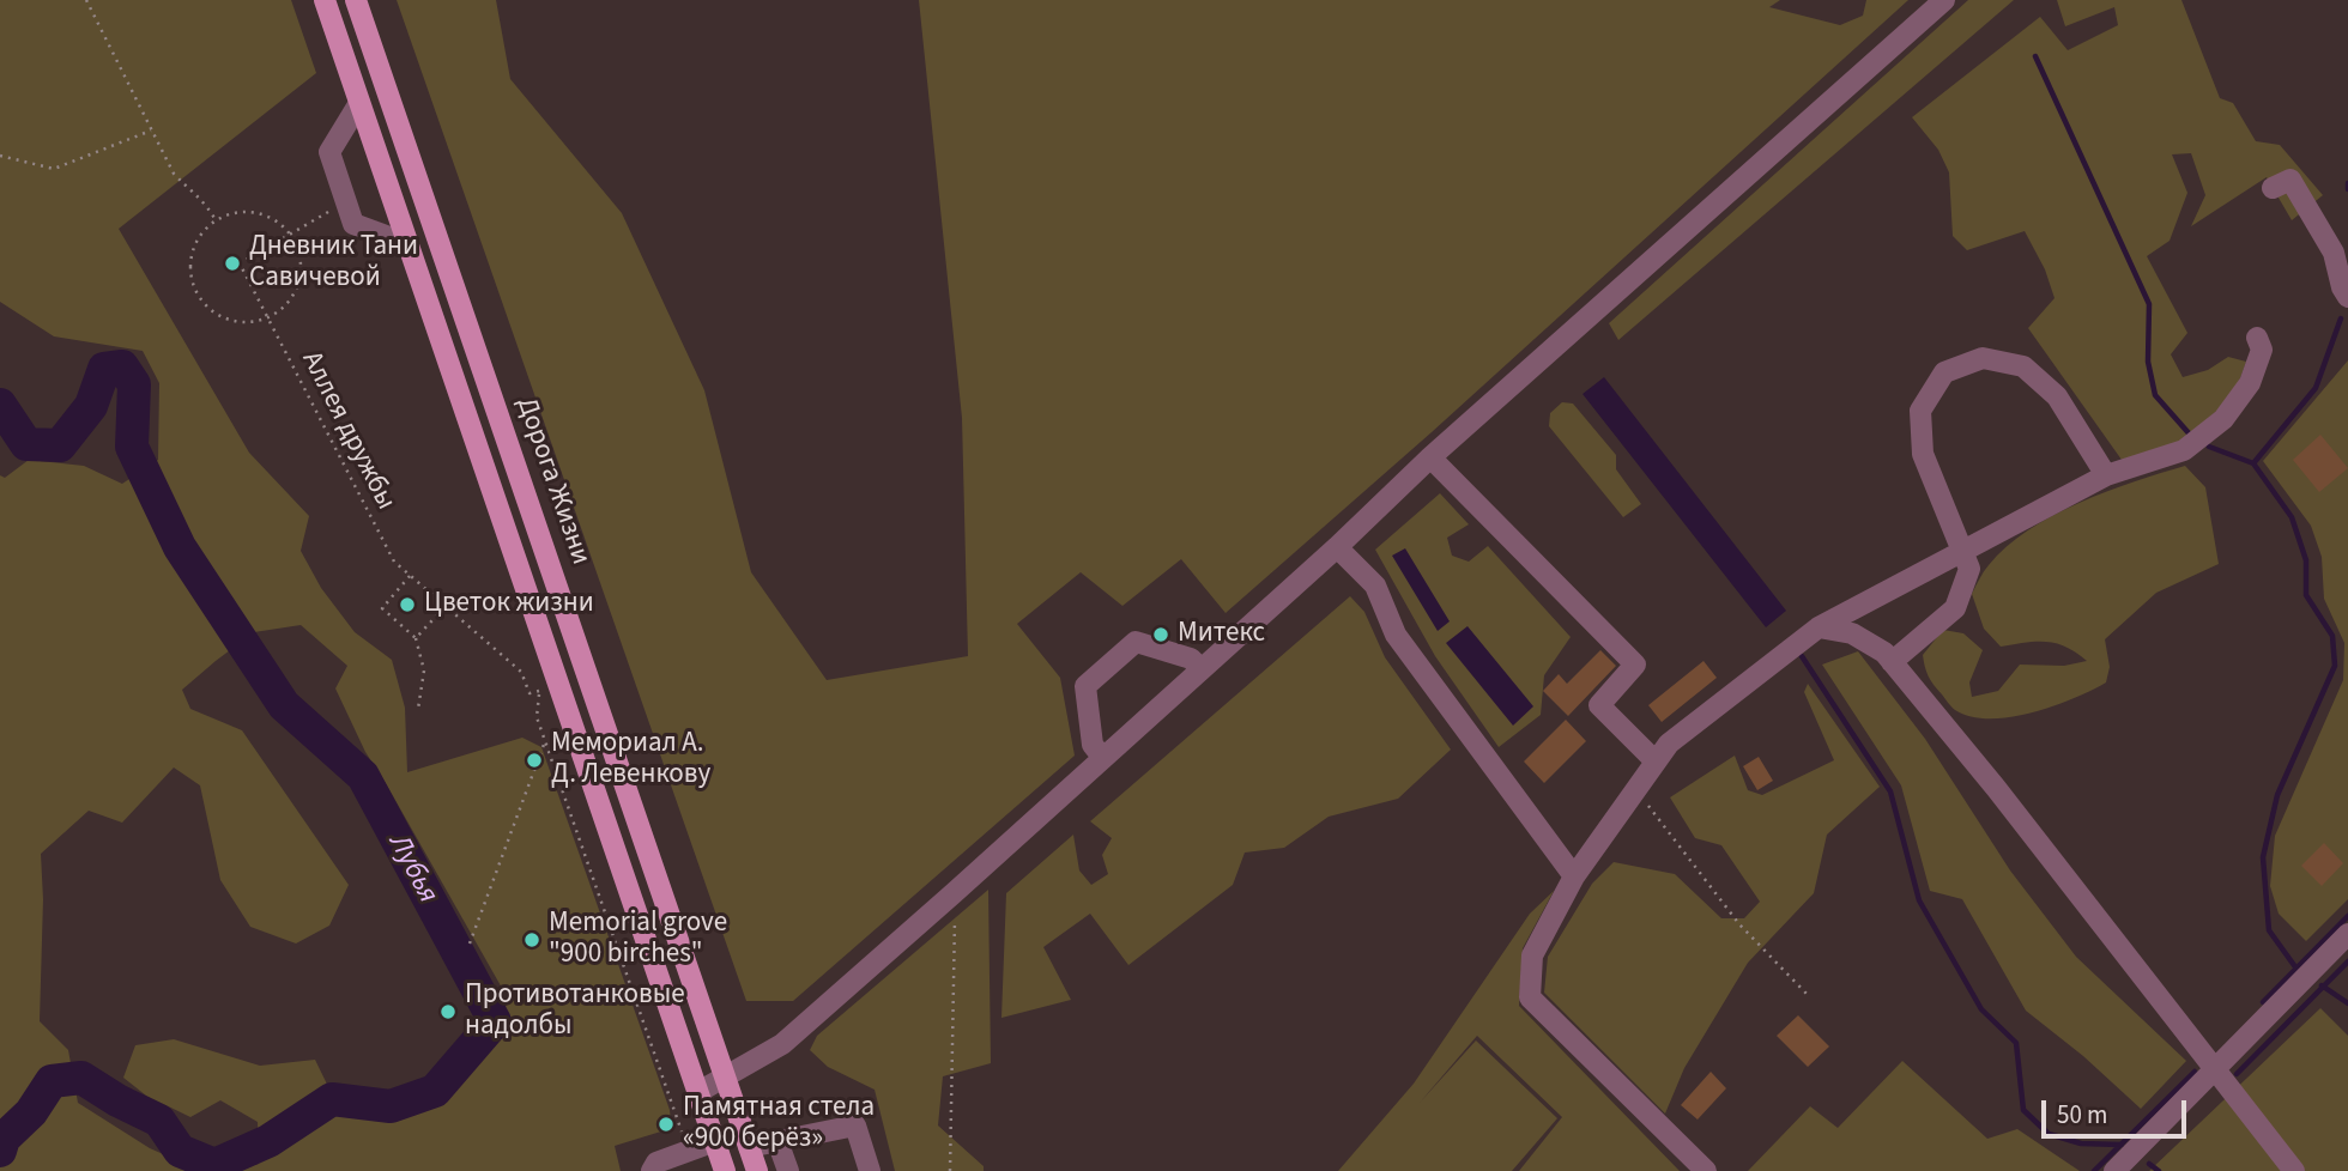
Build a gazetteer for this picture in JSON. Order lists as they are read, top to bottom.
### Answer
{
  "streets": {
    "main road": ["Дорога Жизни"],
    "path": ["Аллея дружбы"]
  },
  "water": ["Лубья"],
  "places": [
    "Дневник Тани Савичевой",
    "Цветок жизни",
    "Митекс",
    "Мемориал А. Д. Левенкову",
    "Memorial grove \"900 birches\"",
    "Противотанковые надолбы",
    "Памятная стела «900 берёз»"
  ],
  "scale_bar": "50 m"
}
